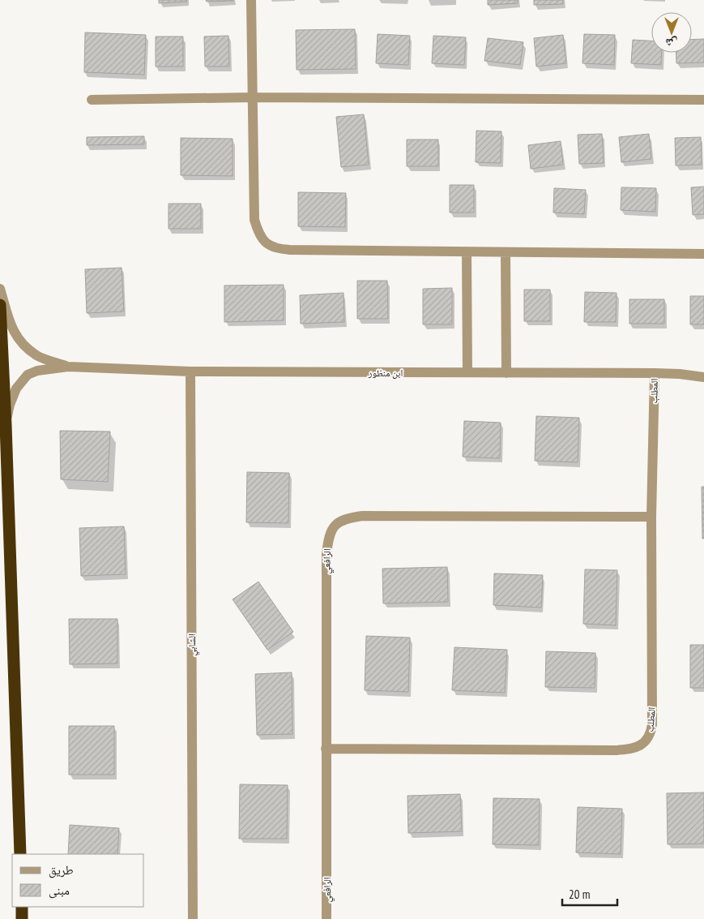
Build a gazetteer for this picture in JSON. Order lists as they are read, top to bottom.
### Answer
{
  "streets": {
    "street": [
      "ابن منظور",
      "المطلب",
      "الرافعي",
      "الشابي"
    ]
  },
  "crossings": [
    ["ابن منظور", "المطلب"],
    ["ابن منظور", "الشابي"],
    ["المطلب", "الرافعي"]
  ],
  "legend": ["طريق", "مبنى"],
  "scale_bar": "20 m",
  "north": "bottom"
}
